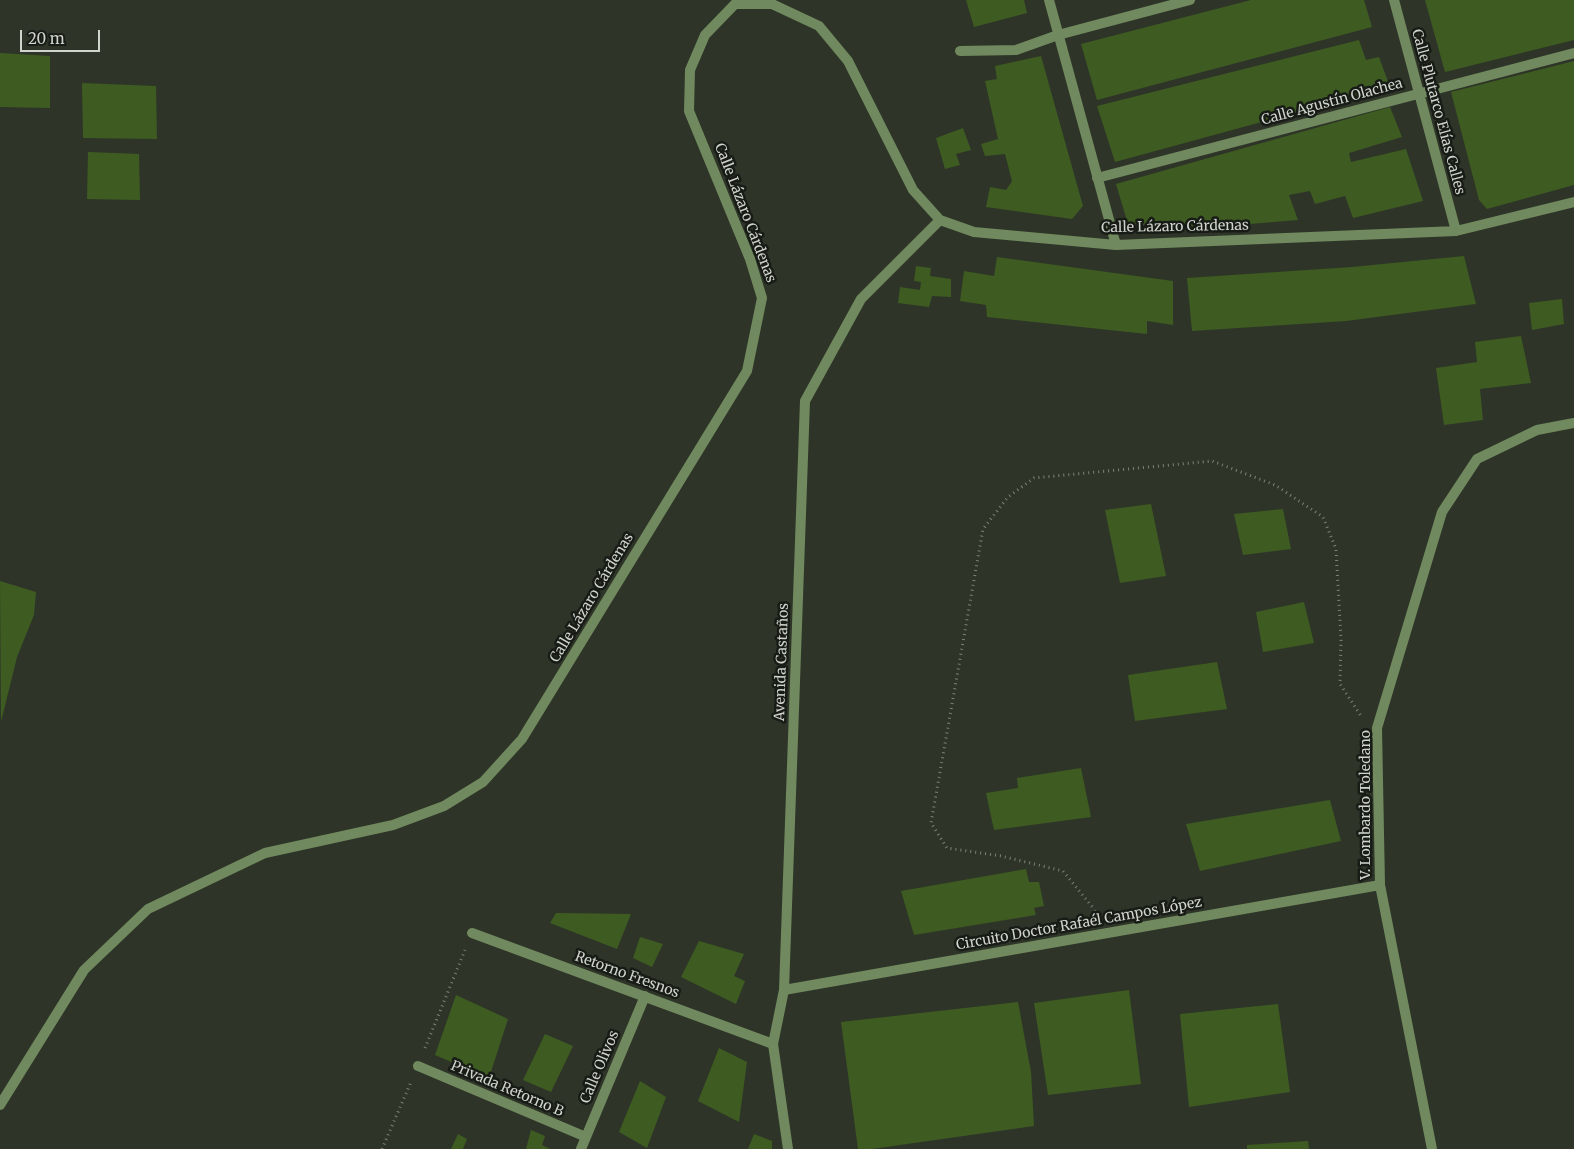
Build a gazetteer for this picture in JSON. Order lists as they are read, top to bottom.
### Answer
{
  "streets": {
    "street": [
      "Calle Agustín Olachea",
      "Calle Plutarco Elías Calles",
      "Calle Lázaro Cárdenas",
      "Avenida Castaños",
      "V. Lombardo Toledano",
      "Circuito Doctor Rafaél Campos López",
      "Retorno Fresnos",
      "Calle Olivos",
      "Privada Retorno B"
    ]
  },
  "crossings": [
    ["Calle Agustín Olachea", "Calle Plutarco Elías Calles"],
    ["Calle Plutarco Elías Calles", "Calle Lázaro Cárdenas"],
    ["Calle Lázaro Cárdenas", "Avenida Castaños"],
    ["Avenida Castaños", "Circuito Doctor Rafaél Campos López"],
    ["Avenida Castaños", "Retorno Fresnos"],
    ["V. Lombardo Toledano", "Circuito Doctor Rafaél Campos López"],
    ["Retorno Fresnos", "Calle Olivos"],
    ["Calle Olivos", "Privada Retorno B"]
  ],
  "scale_bar": "20 m"
}
